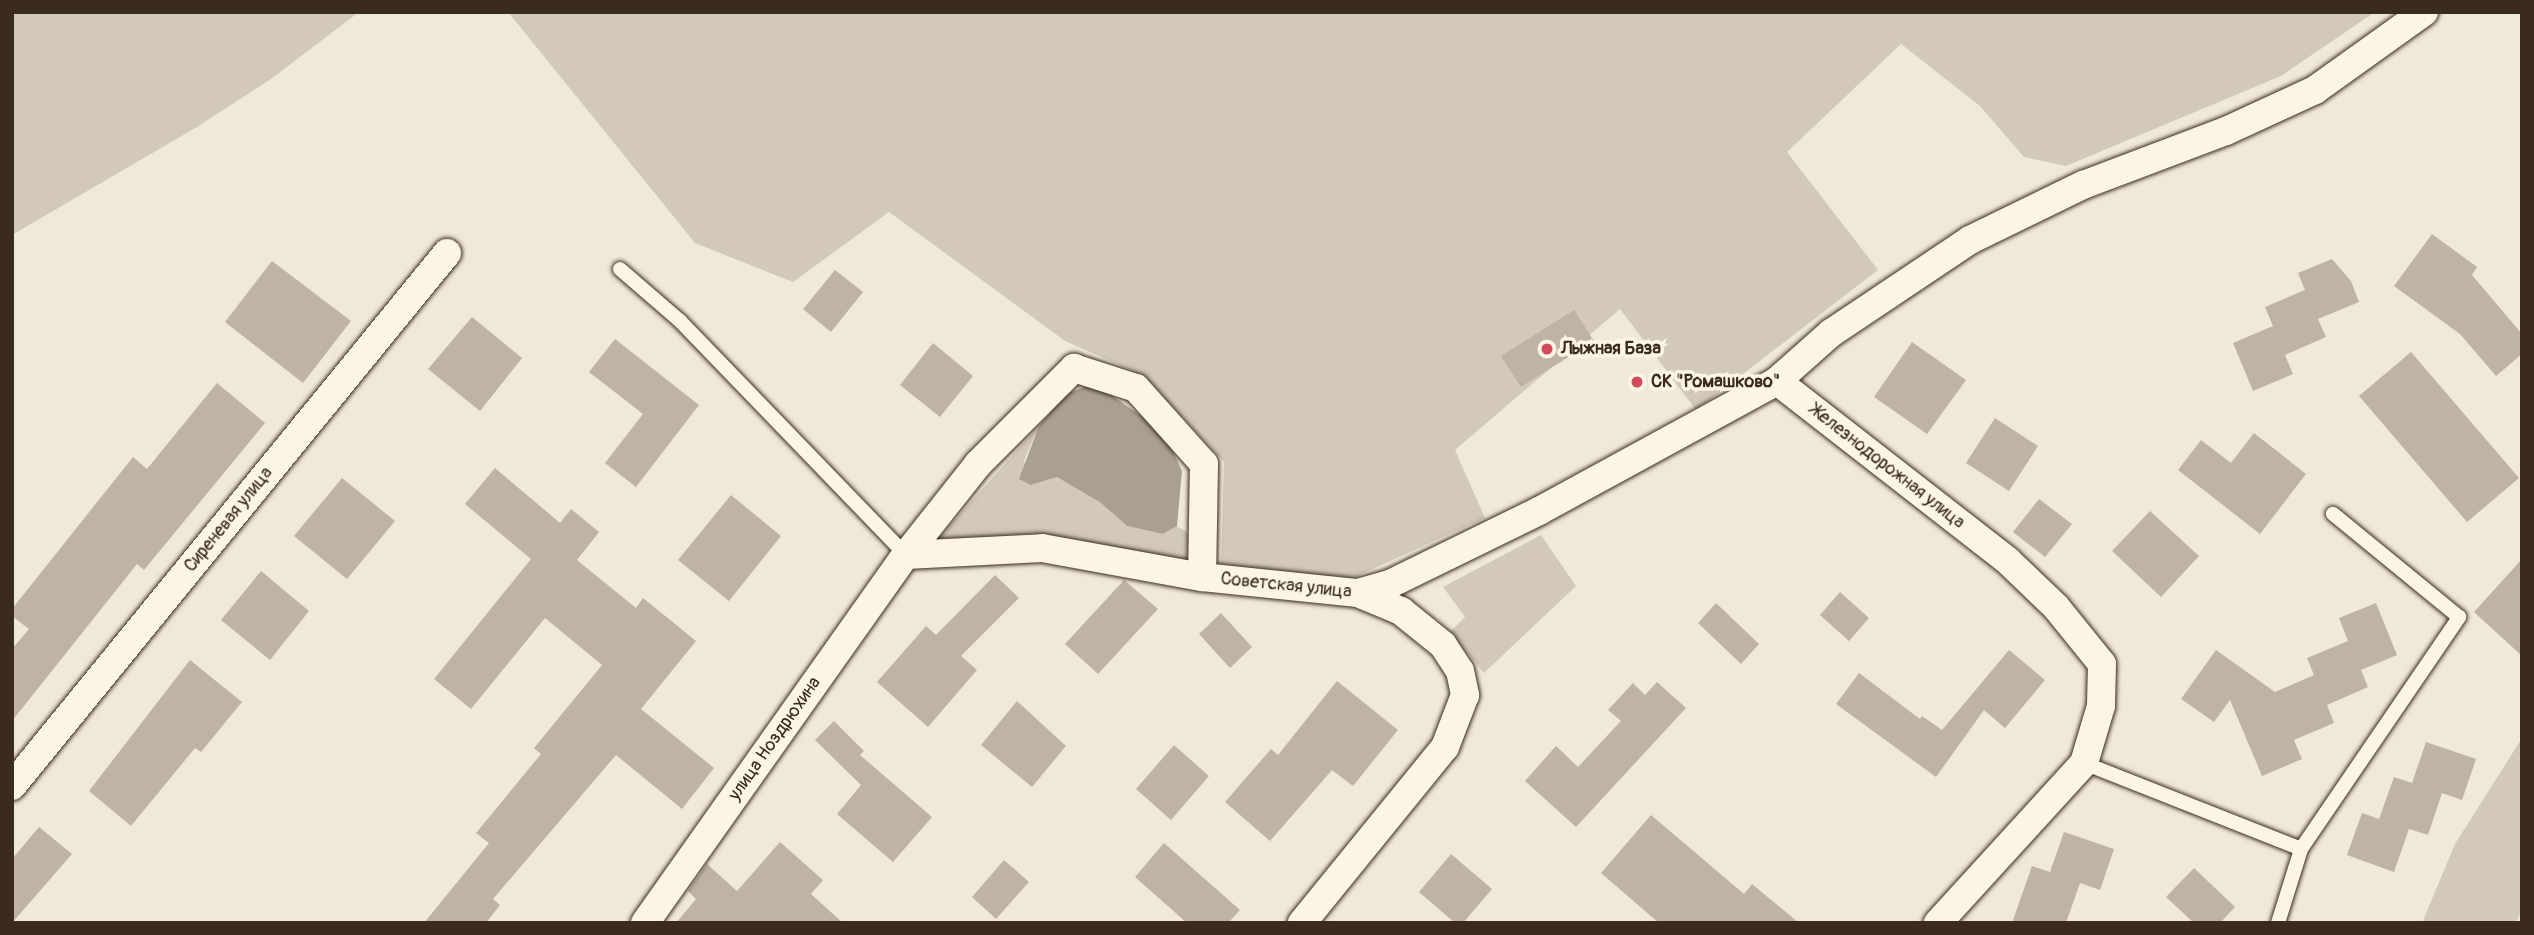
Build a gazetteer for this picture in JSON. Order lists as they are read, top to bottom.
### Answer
{
  "streets": {
    "street": [
      "Железнодорожная улица",
      "Сиреневая улица",
      "Советская улица",
      "улица Ноздрюхина"
    ]
  },
  "crossings": [
    ["Советская улица", "улица Ноздрюхина"]
  ],
  "places": ["Лыжная База", "СК \"Ромашково\""]
}
